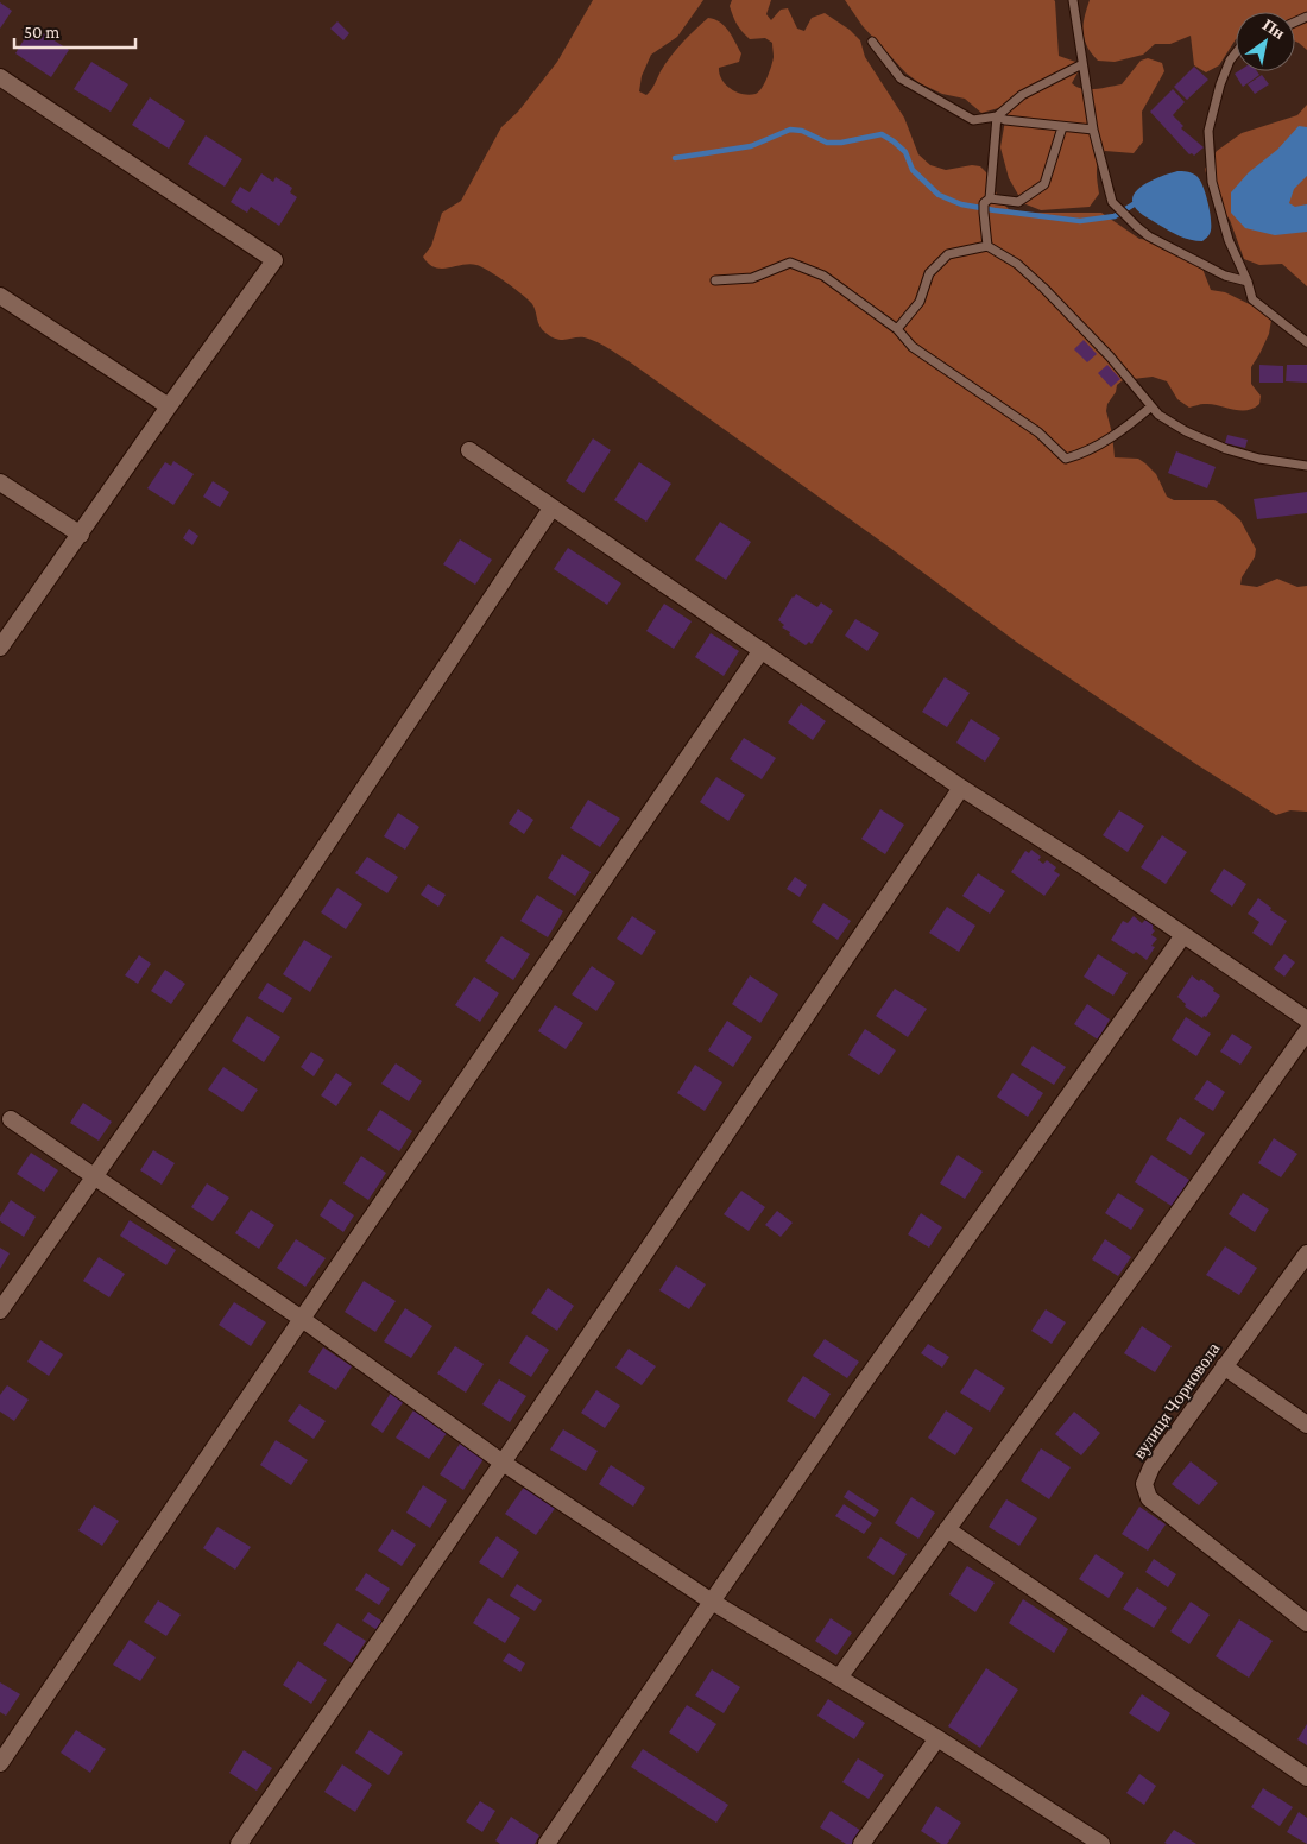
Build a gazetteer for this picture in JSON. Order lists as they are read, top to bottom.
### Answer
{
  "streets": {
    "street": ["вулиця Чорновола"]
  },
  "scale_bar": "50 m",
  "north": "top right"
}
